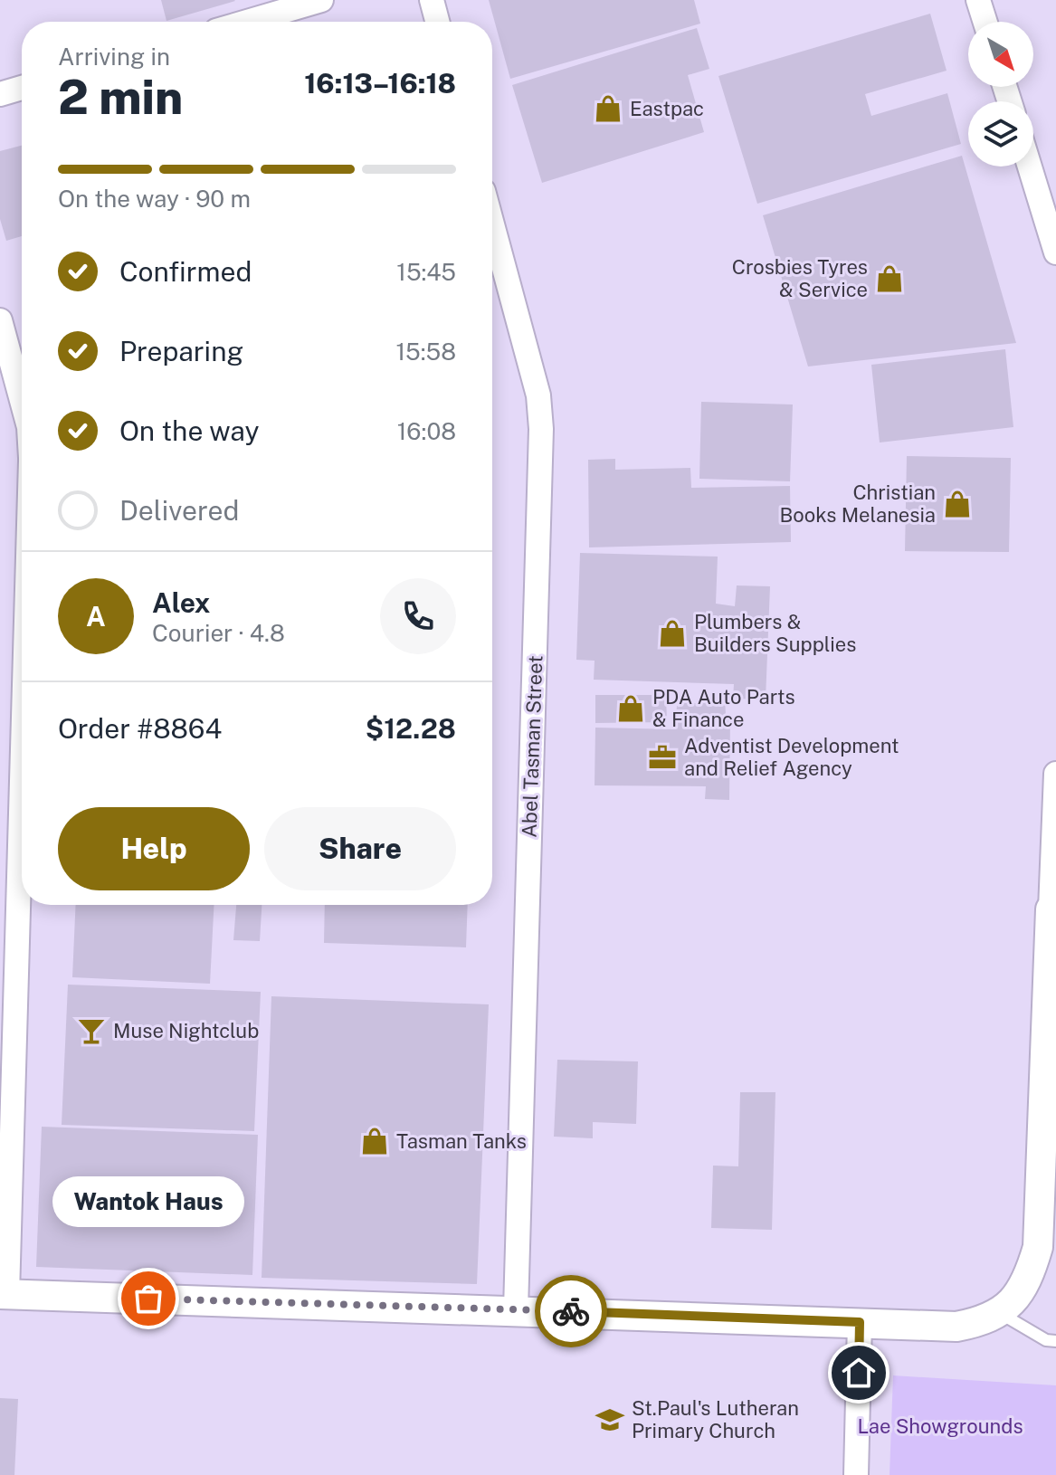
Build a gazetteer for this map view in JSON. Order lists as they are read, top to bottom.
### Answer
{
  "streets": {
    "street": ["Abel Tasman Street"]
  },
  "parks": ["Lae Showgrounds"],
  "places": {
    "shop": [
      "Eastpac",
      "Crosbies Tyres & Service",
      "Christian Books Melanesia",
      "Plumbers & Builders Supplies",
      "PDA Auto Parts & Finance",
      "Tasman Tanks"
    ],
    "office": ["Adventist Development and Relief Agency"],
    "bar": ["Muse Nightclub"],
    "other": ["Wantok Haus"],
    "school or university": ["St.Paul's Lutheran Primary Church"]
  },
  "north": "bottom right",
  "page": {
    "heading": ["2 min", "Arriving in", "16:13–16:18"],
    "panel": [
      "Alex",
      "Courier · 4.8",
      "Order #8864",
      "$12.28"
    ],
    "bar": "On the way · 90 m",
    "list": [
      ["Confirmed", "15:45"],
      ["Preparing", "15:58"],
      ["On the way", "16:08"],
      "Delivered"
    ],
    "round": "A",
    "buttons": ["Help", "Share"],
    "bubble": "Wantok Haus"
  }
}
